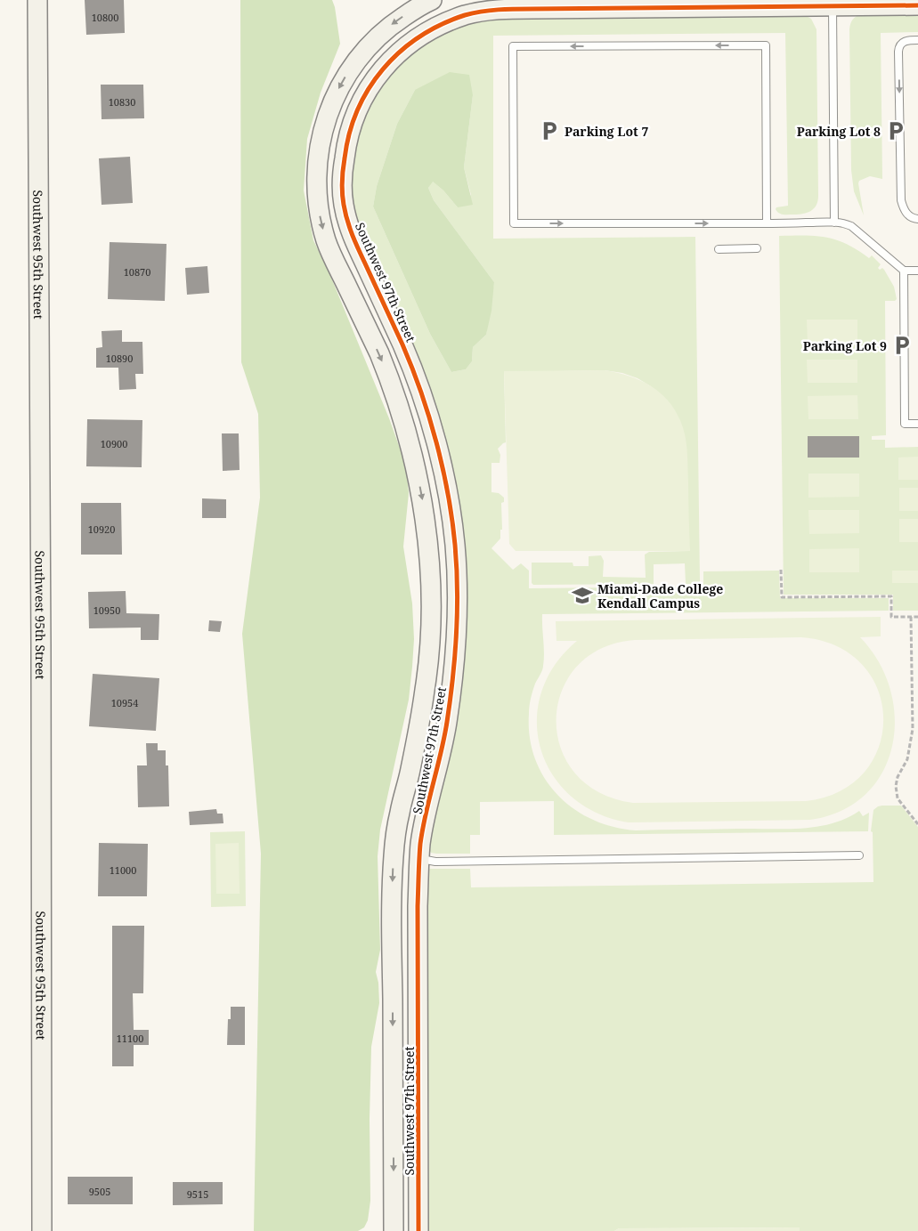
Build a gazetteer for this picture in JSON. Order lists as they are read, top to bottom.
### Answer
{
  "streets": {
    "street": ["Southwest 95th Street", "Southwest 97th Street"]
  },
  "places": {
    "parking": ["Parking Lot 7", "Parking Lot 8", "Parking Lot 9"],
    "school or university": ["Miami-Dade College Kendall Campus"]
  },
  "house_numbers": [
    "10800",
    "10830",
    "10870",
    "10890",
    "10900",
    "10920",
    "10950",
    "10954",
    "11000",
    "11100",
    "9505",
    "9515"
  ]
}
